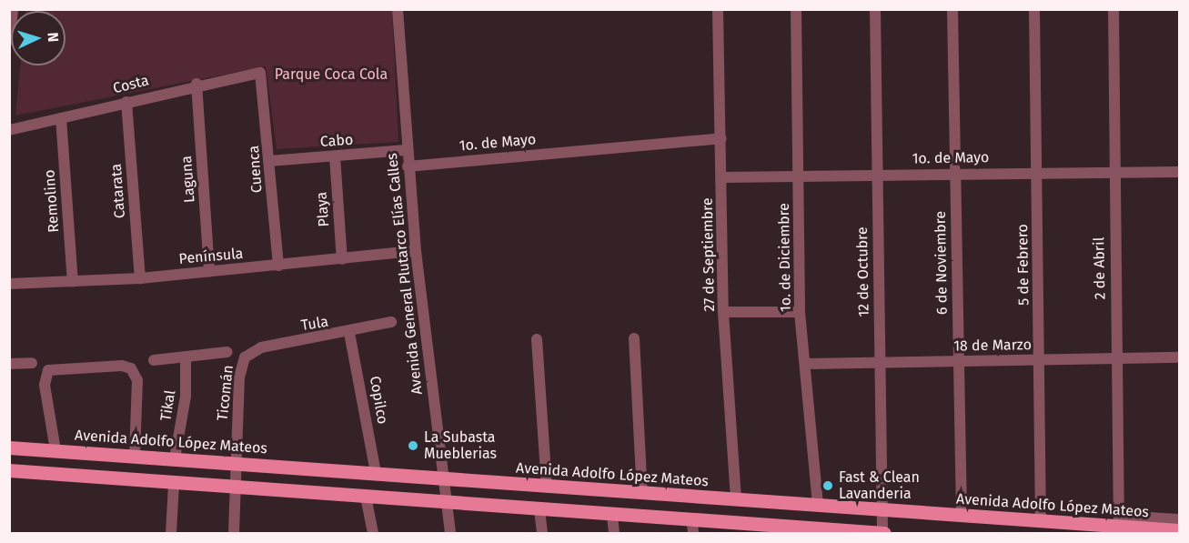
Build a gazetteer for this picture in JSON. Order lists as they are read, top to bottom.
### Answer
{
  "streets": {
    "main road": ["Avenida Adolfo López Mateos"],
    "street": [
      "Costa",
      "Cabo",
      "1o. de Mayo",
      "Cuenca",
      "Laguna",
      "Catarata",
      "Remolino",
      "Playa",
      "27 de Septiembre",
      "Península",
      "1o. de Diciembre",
      "6 de Noviembre",
      "5 de Febrero",
      "2 de Abril",
      "12 de Octubre",
      "Avenida General Plutarco Elías Calles",
      "Tula",
      "18 de Marzo",
      "Ticomán",
      "Copilco",
      "Tikal"
    ]
  },
  "crossings": [
    ["Costa", "Cuenca"],
    ["Costa", "Laguna"],
    ["Costa", "Catarata"],
    ["Costa", "Remolino"],
    ["Cabo", "Cuenca"],
    ["Cabo", "Playa"],
    ["Cabo", "Avenida General Plutarco Elías Calles"],
    ["1o. de Mayo", "27 de Septiembre"],
    ["1o. de Mayo", "1o. de Diciembre"],
    ["1o. de Mayo", "6 de Noviembre"],
    ["1o. de Mayo", "5 de Febrero"],
    ["1o. de Mayo", "2 de Abril"],
    ["1o. de Mayo", "12 de Octubre"],
    ["1o. de Mayo", "Avenida General Plutarco Elías Calles"],
    ["Cuenca", "Península"],
    ["Laguna", "Península"],
    ["Catarata", "Península"],
    ["Remolino", "Península"],
    ["Playa", "Península"],
    ["27 de Septiembre", "Avenida Adolfo López Mateos"],
    ["Península", "Avenida General Plutarco Elías Calles"],
    ["1o. de Diciembre", "18 de Marzo"],
    ["1o. de Diciembre", "Avenida Adolfo López Mateos"],
    ["6 de Noviembre", "18 de Marzo"],
    ["6 de Noviembre", "Avenida Adolfo López Mateos"],
    ["5 de Febrero", "18 de Marzo"],
    ["5 de Febrero", "Avenida Adolfo López Mateos"],
    ["2 de Abril", "18 de Marzo"],
    ["2 de Abril", "Avenida Adolfo López Mateos"],
    ["12 de Octubre", "18 de Marzo"],
    ["12 de Octubre", "Avenida Adolfo López Mateos"],
    ["Avenida General Plutarco Elías Calles", "Avenida Adolfo López Mateos"],
    ["Tula", "Ticomán"],
    ["Tula", "Copilco"],
    ["Ticomán", "Avenida Adolfo López Mateos"],
    ["Copilco", "Avenida Adolfo López Mateos"],
    ["Tikal", "Avenida Adolfo López Mateos"]
  ],
  "parks": ["Parque Coca Cola"],
  "places": ["La Subasta Mueblerias", "Fast & Clean Lavanderia"],
  "north": "right"
}
